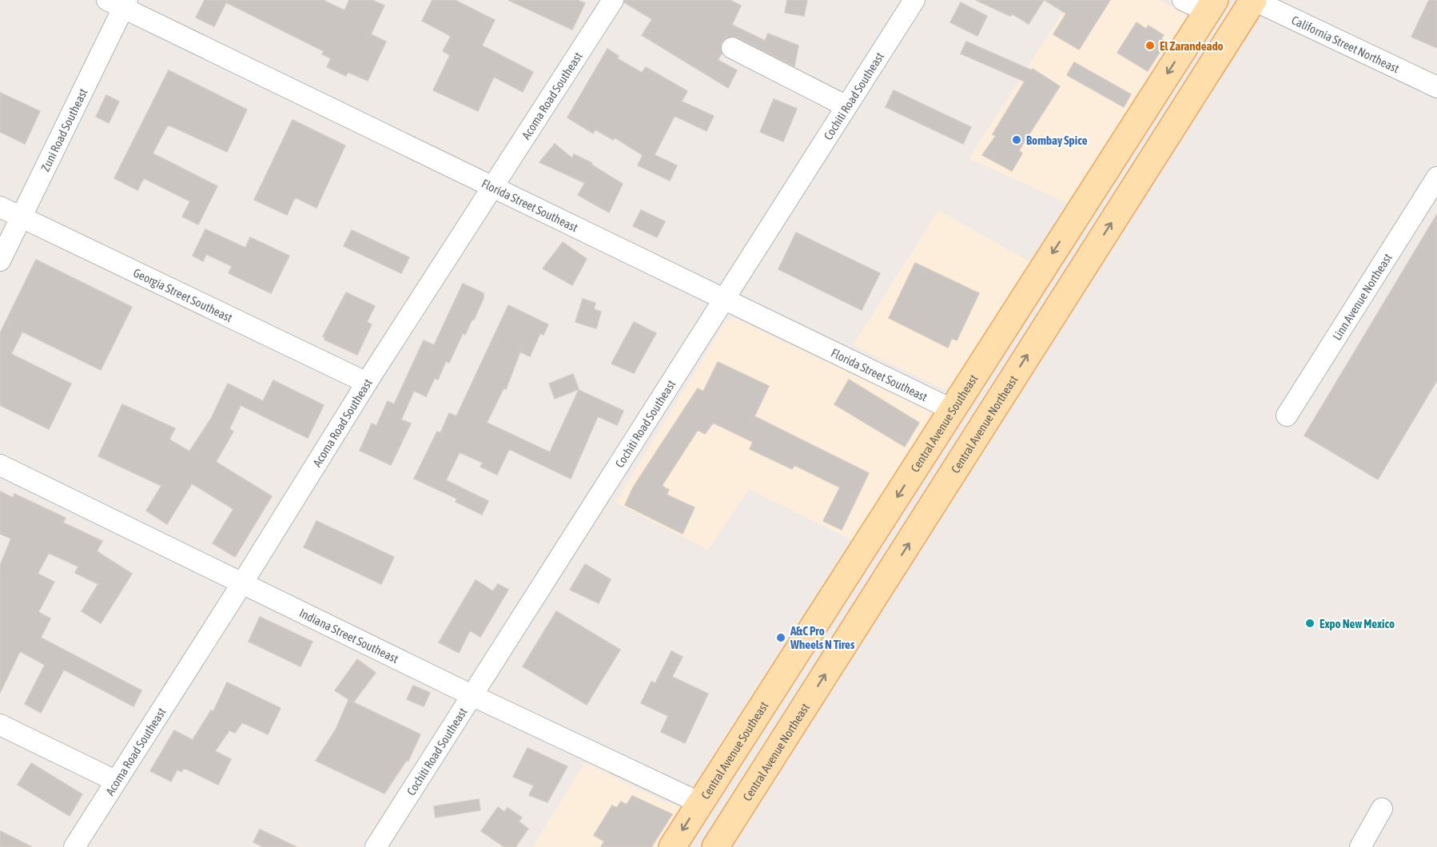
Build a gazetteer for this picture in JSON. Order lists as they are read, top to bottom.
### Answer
{
  "streets": {
    "main road": ["Central Avenue Southeast", "Central Avenue Northeast"],
    "street": [
      "California Street Northeast",
      "Acoma Road Southeast",
      "Cochiti Road Southeast",
      "Zuni Road Southeast",
      "Florida Street Southeast",
      "Georgia Street Southeast",
      "Linn Avenue Northeast",
      "Indiana Street Southeast"
    ]
  },
  "crossings": [
    ["California Street Northeast", "Central Avenue Northeast"],
    ["Acoma Road Southeast", "Florida Street Southeast"],
    ["Acoma Road Southeast", "Georgia Street Southeast"],
    ["Acoma Road Southeast", "Indiana Street Southeast"],
    ["Cochiti Road Southeast", "Florida Street Southeast"],
    ["Cochiti Road Southeast", "Indiana Street Southeast"],
    ["Zuni Road Southeast", "Florida Street Southeast"],
    ["Zuni Road Southeast", "Georgia Street Southeast"],
    ["Florida Street Southeast", "Central Avenue Southeast"],
    ["Central Avenue Southeast", "Indiana Street Southeast"]
  ],
  "one_way": ["Central Avenue Southeast", "Central Avenue Northeast"],
  "places": [
    "El Zarandeado",
    "Bombay Spice",
    "Expo New Mexico",
    "A&C Pro Wheels N Tires"
  ]
}
